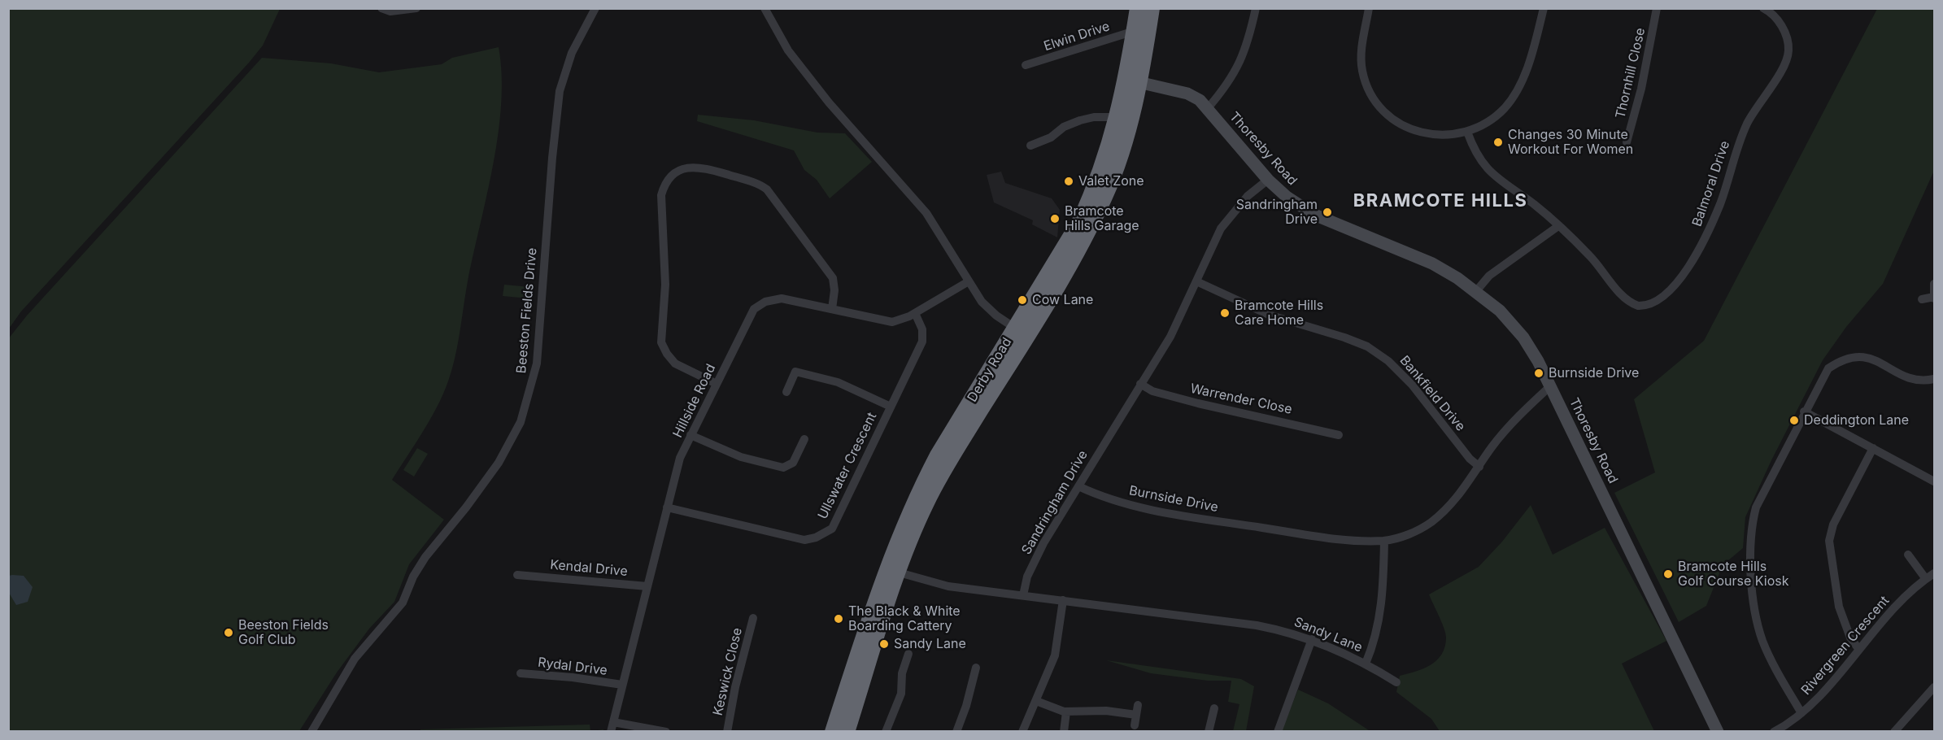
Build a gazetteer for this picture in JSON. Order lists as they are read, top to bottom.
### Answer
{
  "streets": {
    "highway": ["Derby Road"],
    "street": [
      "Elwin Drive",
      "Thornhill Close",
      "Thoresby Road",
      "Balmoral Drive",
      "Beeston Fields Drive",
      "Bankfield Drive",
      "Warrender Close",
      "Hillside Road",
      "Ullswater Crescent",
      "Burnside Drive",
      "Sandringham Drive",
      "Kendal Drive",
      "Sandy Lane",
      "Rivergreen Crescent",
      "Rydal Drive",
      "Keswick Close"
    ]
  },
  "crossings": [
    ["Elwin Drive", "Derby Road"],
    ["Thoresby Road", "Derby Road"],
    ["Thoresby Road", "Burnside Drive"],
    ["Thoresby Road", "Sandringham Drive"],
    ["Derby Road", "Sandy Lane"],
    ["Bankfield Drive", "Burnside Drive"],
    ["Bankfield Drive", "Sandringham Drive"],
    ["Warrender Close", "Sandringham Drive"],
    ["Hillside Road", "Ullswater Crescent"],
    ["Hillside Road", "Kendal Drive"],
    ["Hillside Road", "Rydal Drive"],
    ["Burnside Drive", "Sandringham Drive"],
    ["Sandringham Drive", "Sandy Lane"]
  ],
  "districts": ["BRAMCOTE HILLS"],
  "places": [
    "Changes 30 Minute Workout For Women",
    "Valet Zone",
    "Sandringham Drive",
    "Bramcote Hills Garage",
    "Cow Lane",
    "Bramcote Hills Care Home",
    "Burnside Drive",
    "Deddington Lane",
    "Bramcote Hills Golf Course Kiosk",
    "The Black & White Boarding Cattery",
    "Beeston Fields Golf Club",
    "Sandy Lane"
  ]
}
